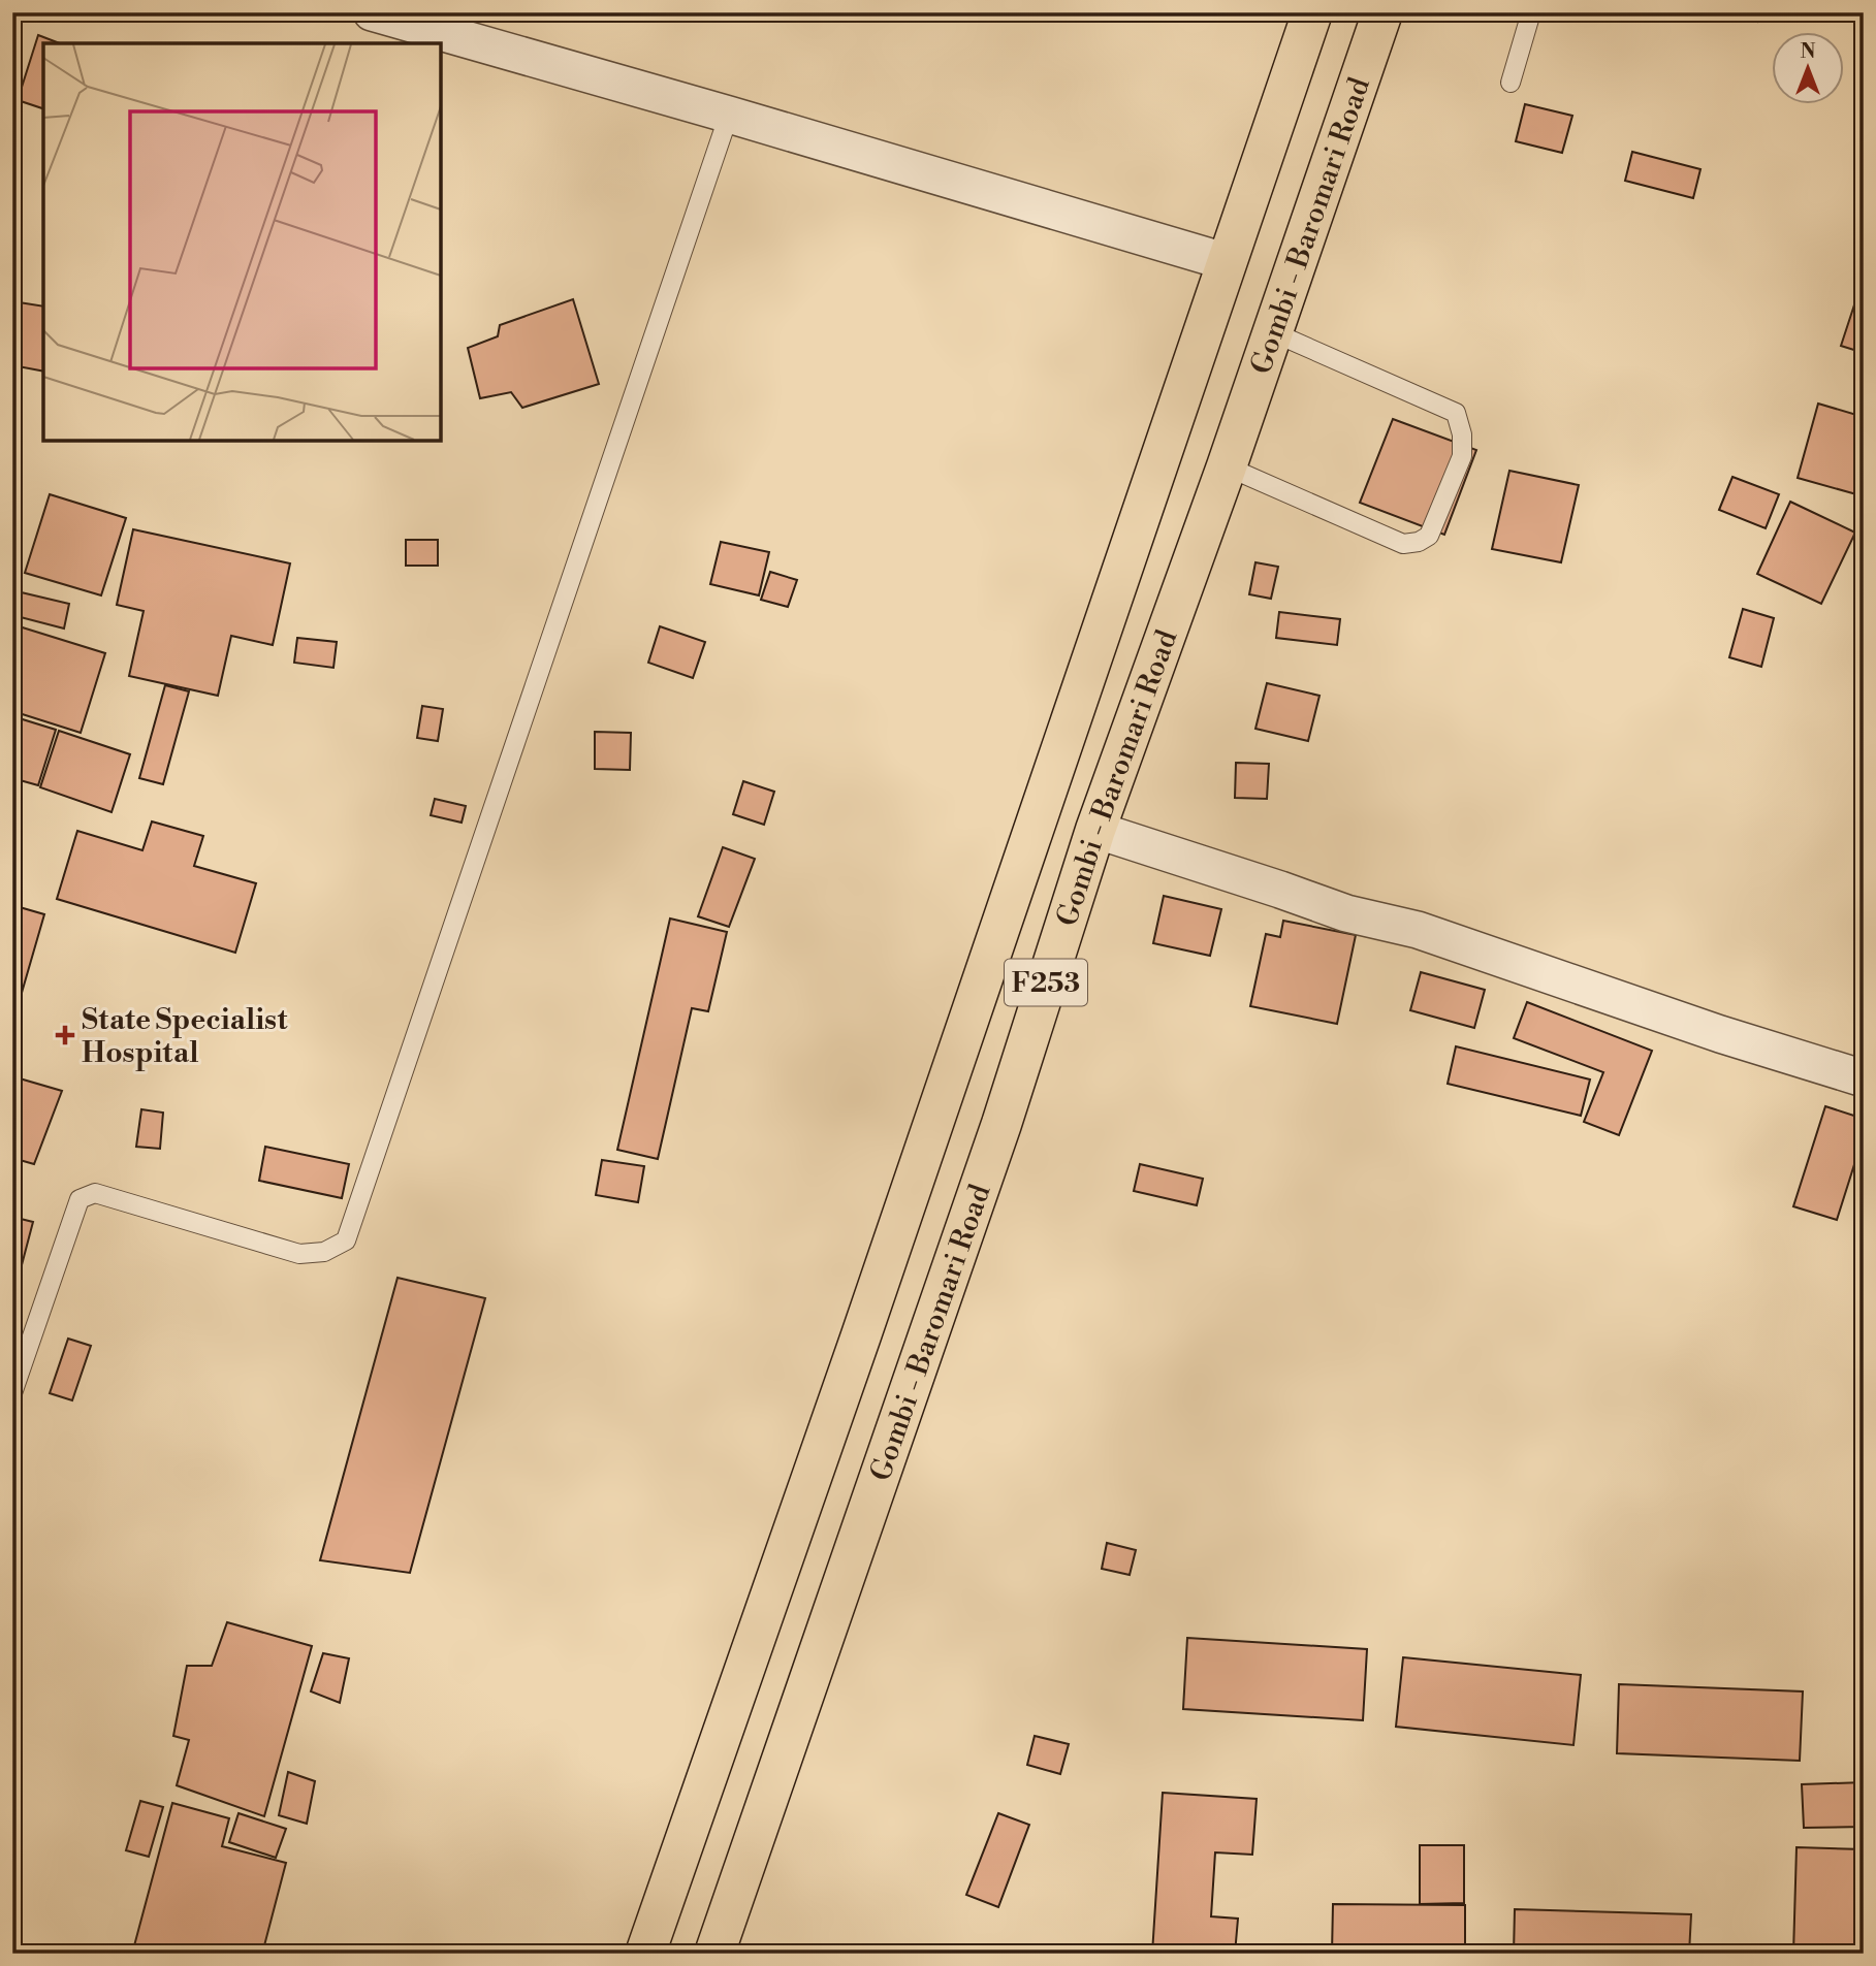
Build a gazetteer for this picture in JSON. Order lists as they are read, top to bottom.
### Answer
{
  "streets": {
    "main road": ["Gombi - Baromari Road", "F253"]
  },
  "places": {
    "health": ["State Specialist Hospital"]
  },
  "north": "top"
}
